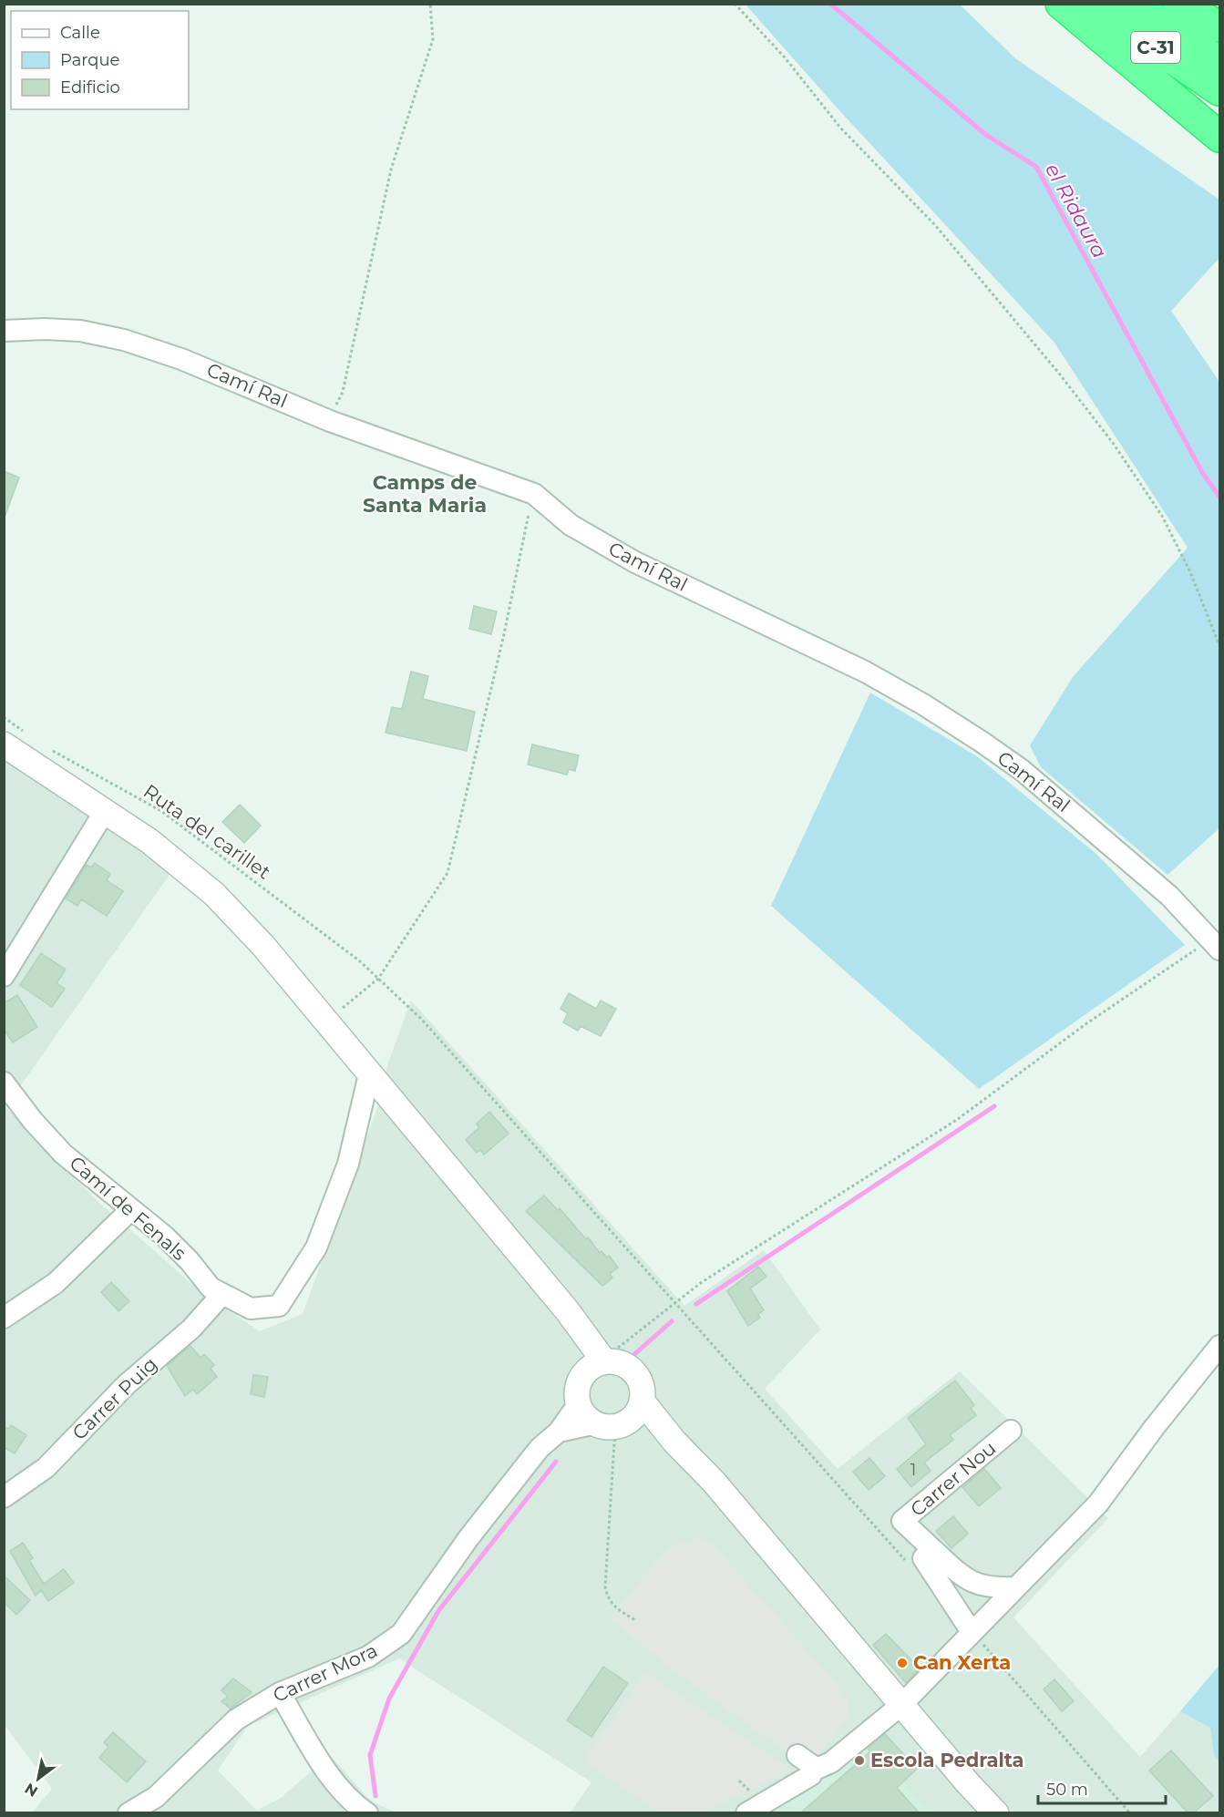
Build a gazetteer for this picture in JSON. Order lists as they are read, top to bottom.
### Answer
{
  "streets": {
    "highway": ["C-31"],
    "street": [
      "Camí Ral",
      "Camí de Fenals",
      "Carrer Puig",
      "Carrer Nou",
      "Carrer Mora"
    ],
    "path": ["Ruta del carillet"]
  },
  "crossings": [
    ["Camí de Fenals", "Carrer Puig"]
  ],
  "districts": ["Camps de Santa Maria"],
  "water": ["el Ridaura"],
  "places": ["Can Xerta", "Escola Pedralta"],
  "house_numbers": ["1"],
  "legend": ["Calle", "Parque", "Edificio"],
  "scale_bar": "50 m",
  "north": "bottom left"
}
